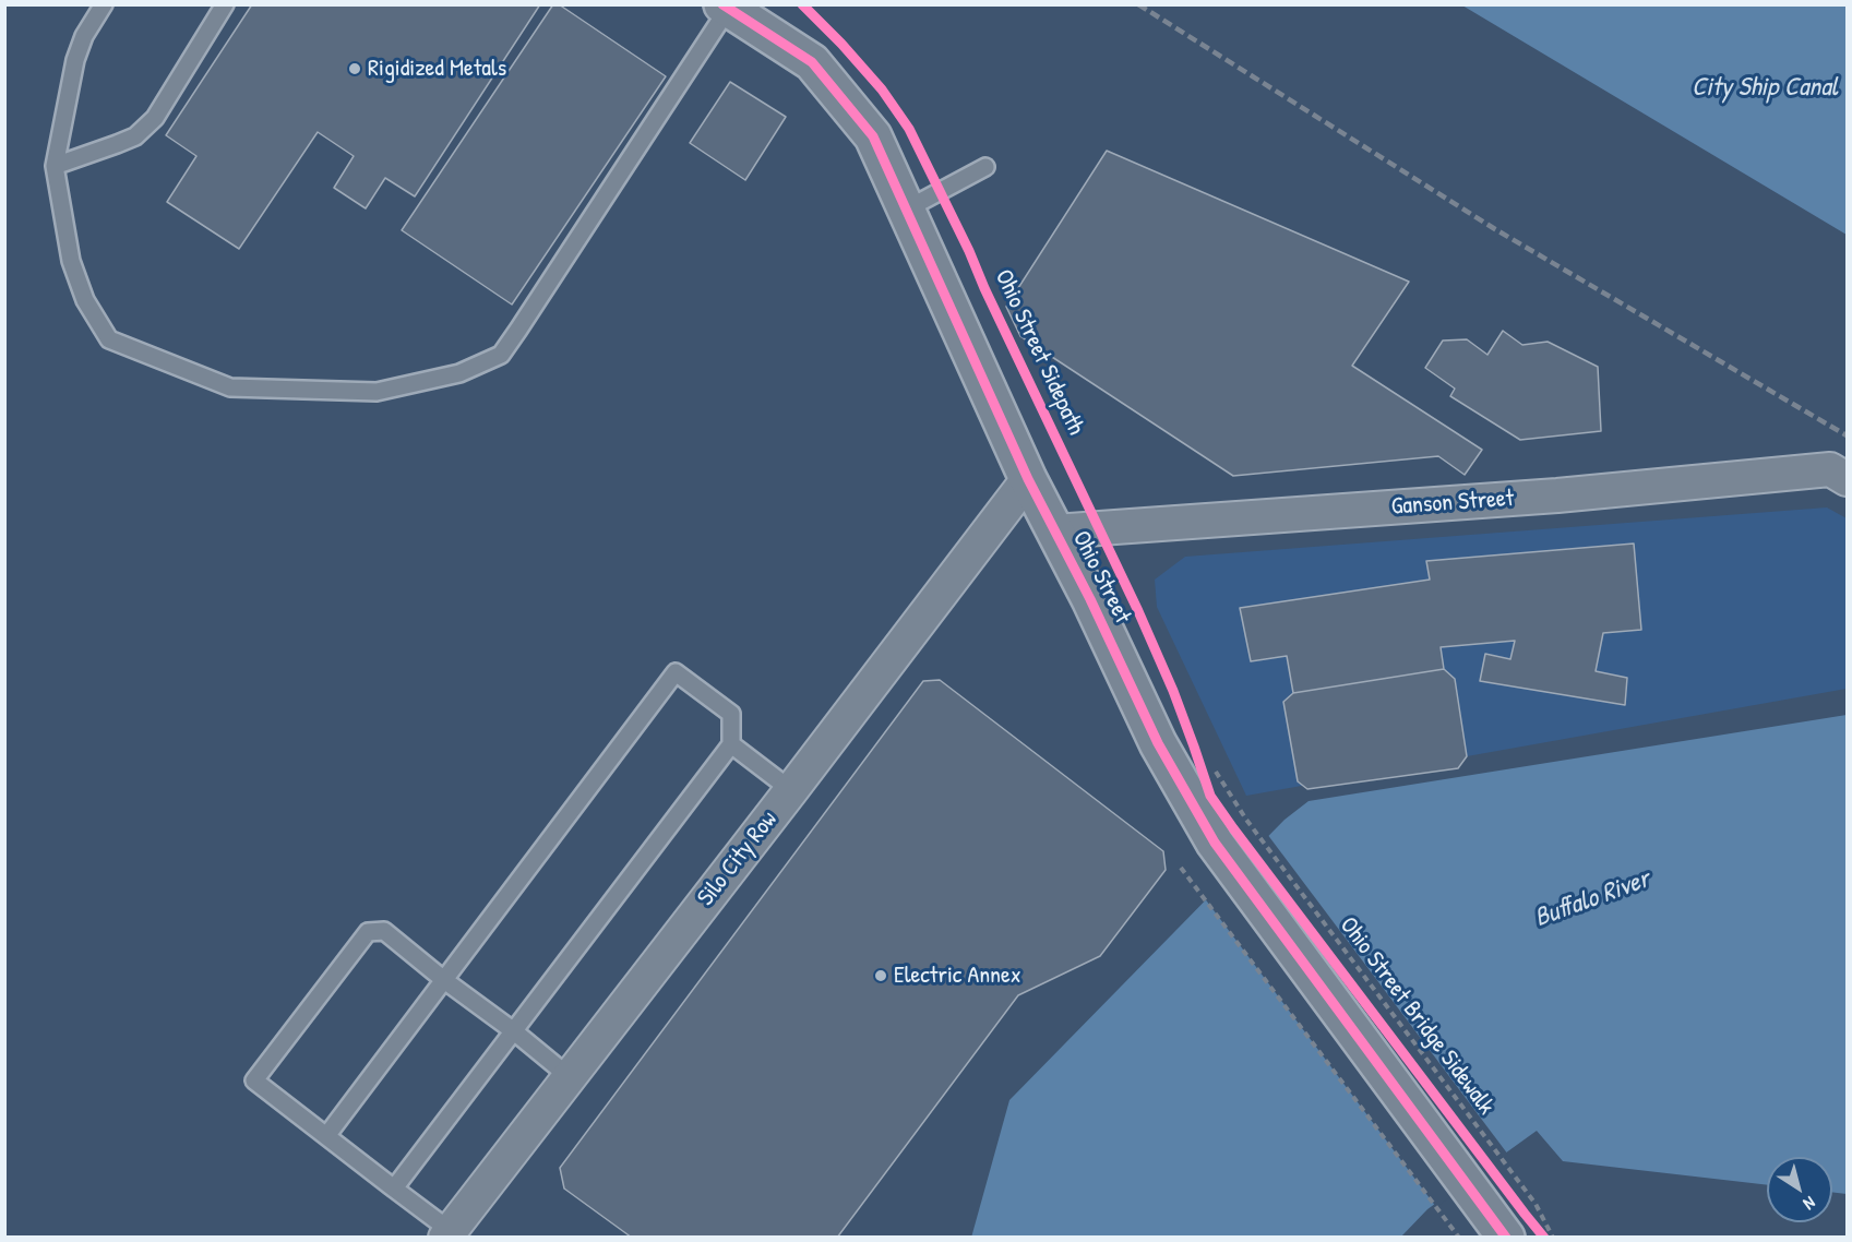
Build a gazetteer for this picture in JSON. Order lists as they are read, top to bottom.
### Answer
{
  "streets": {
    "street": ["Ganson Street", "Ohio Street", "Silo City Row"],
    "path": ["Ohio Street Bridge Sidewalk"],
    "cycle path": ["Ohio Street Sidepath"]
  },
  "crossings": [
    ["Ganson Street", "Ohio Street"],
    ["Ohio Street", "Silo City Row"]
  ],
  "water": ["City Ship Canal", "Buffalo River"],
  "places": ["Rigidized Metals", "Electric Annex"],
  "north": "bottom right"
}
